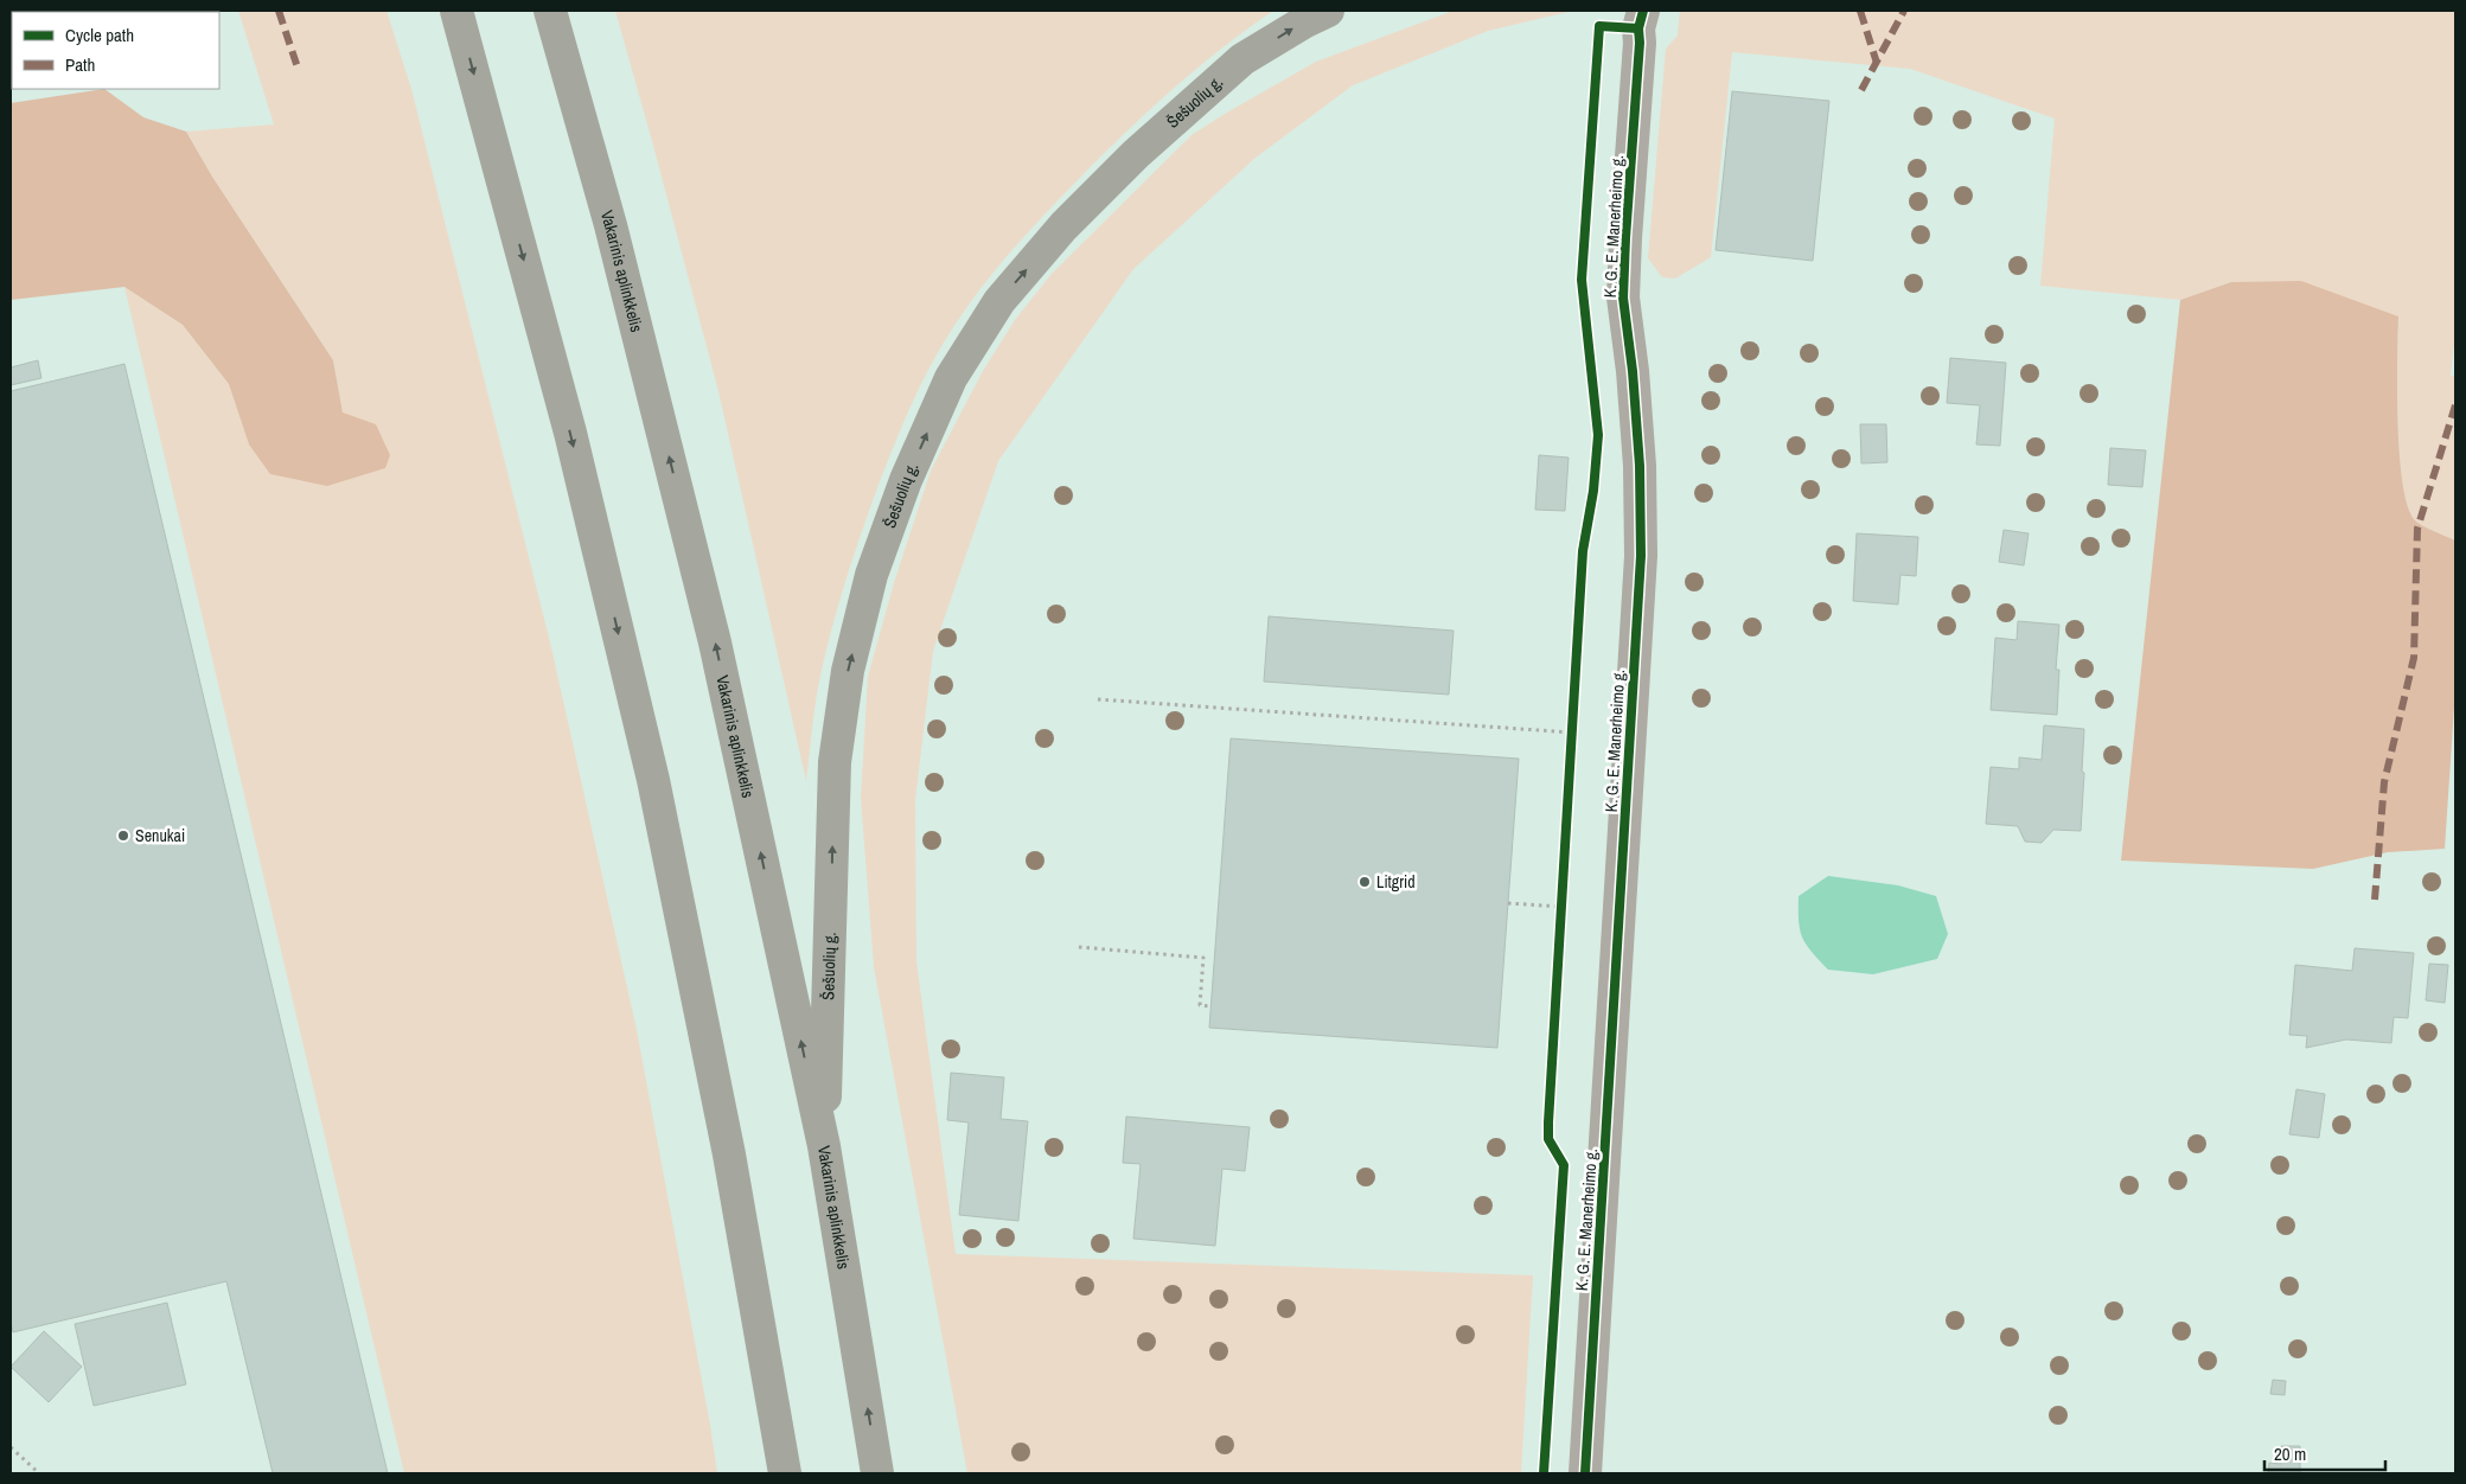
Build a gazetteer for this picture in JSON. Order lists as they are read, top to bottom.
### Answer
{
  "streets": {
    "highway": ["Šešuolių g.", "Vakarinis aplinkkelis"],
    "street": ["K. G. E. Manerheimo g."]
  },
  "crossings": [
    ["Šešuolių g.", "Vakarinis aplinkkelis"]
  ],
  "one_way": ["Šešuolių g."],
  "places": ["Senukai", "Litgrid"],
  "legend": ["Cycle path", "Path"],
  "scale_bar": "20 m"
}
